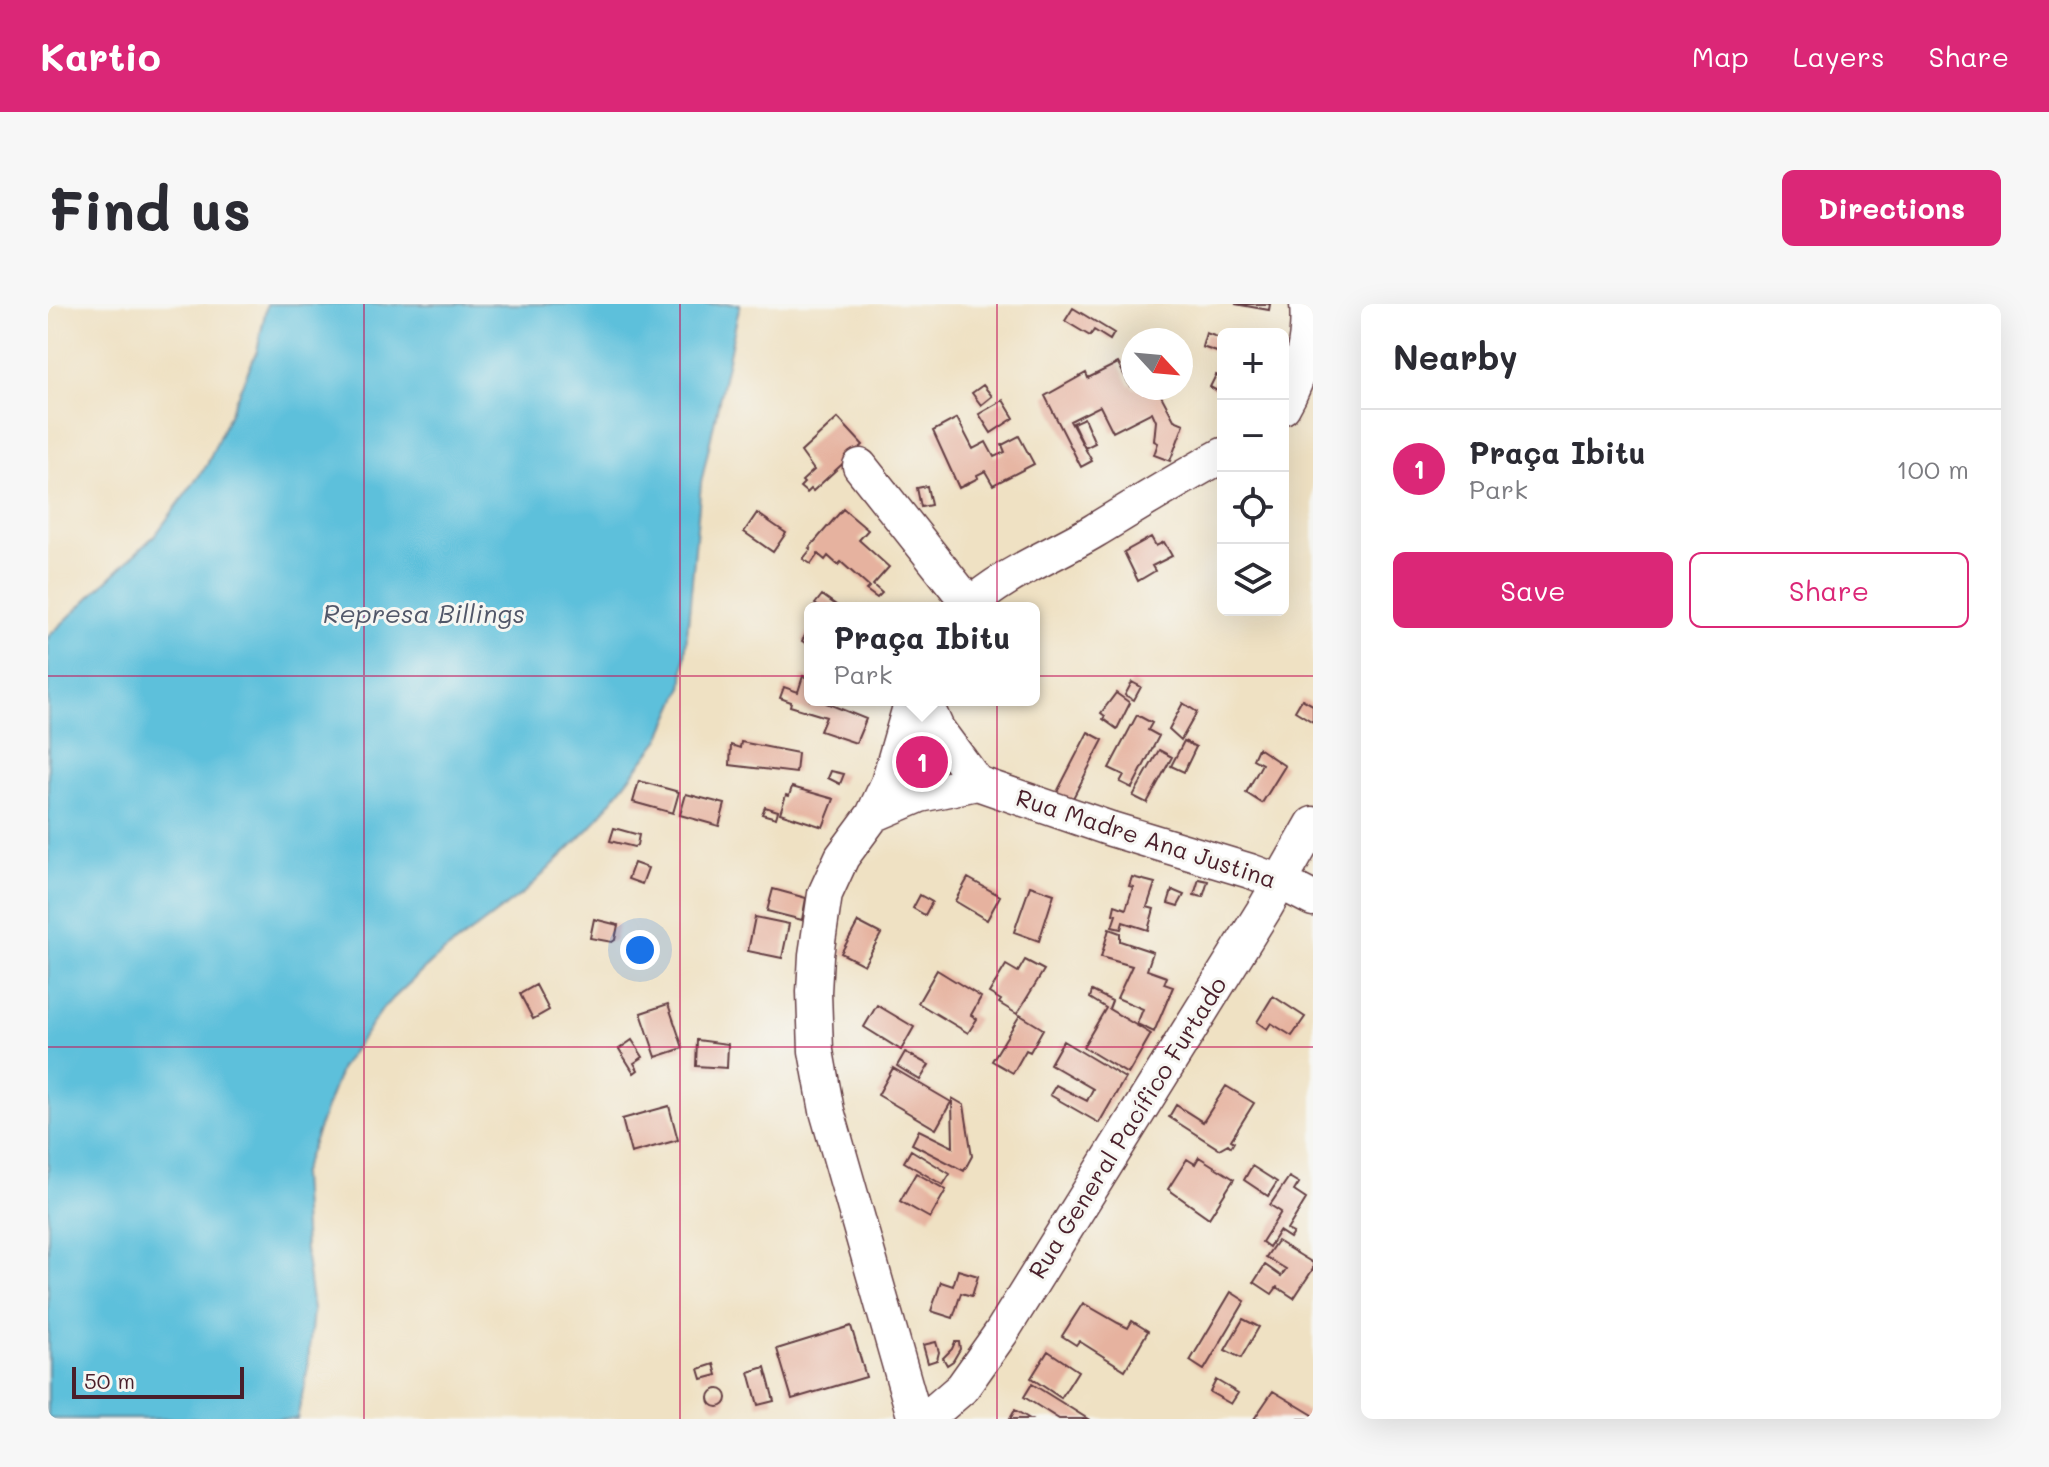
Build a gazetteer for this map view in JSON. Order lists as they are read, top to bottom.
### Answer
{
  "streets": {
    "street": ["Rua Madre Ana Justina", "Rua General Pacífico Furtado"]
  },
  "crossings": [
    ["Rua Madre Ana Justina", "Rua General Pacífico Furtado"]
  ],
  "water": ["Represa Billings"],
  "scale_bar": "50 m",
  "north": "bottom right",
  "page": {
    "header": "Kartio",
    "nav": ["Map", "Layers", "Share"],
    "buttons": [
      "Directions",
      ["Save", "Share"]
    ],
    "title": "Find us",
    "heading": "Nearby",
    "map_buttons": ["+", "−"],
    "list": [
      {
        "mark": "1",
        "name": "Praça Ibitu",
        "note": "Park",
        "value": "100 m"
      }
    ],
    "popup": ["Praça Ibitu", "Park"],
    "pins": "1",
    "scale": "50 m"
  }
}
